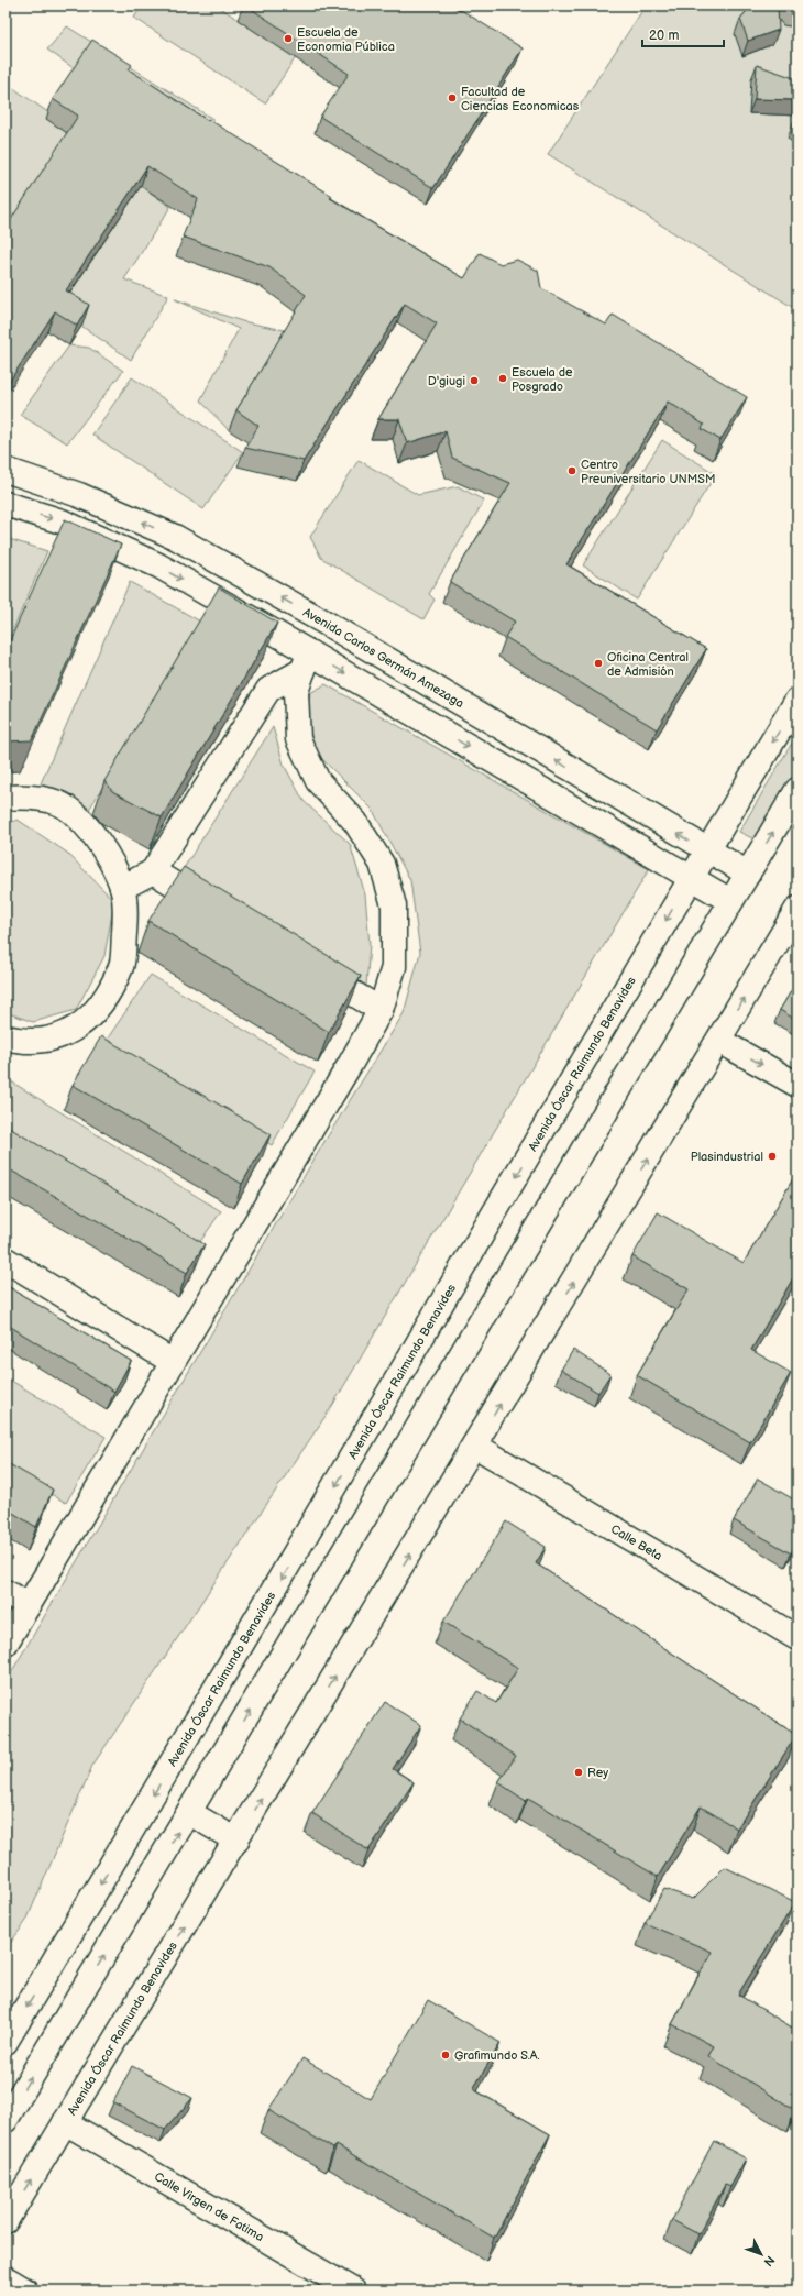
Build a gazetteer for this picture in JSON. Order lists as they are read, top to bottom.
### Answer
{
  "streets": {
    "main road": [
      "Avenida Carlos Germán Amezaga",
      "Avenida Óscar Raimundo Benavides",
      "Calle Beta",
      "Calle Virgen de Fatima"
    ]
  },
  "crossings": [
    ["Avenida Carlos Germán Amezaga", "Avenida Óscar Raimundo Benavides"],
    ["Avenida Óscar Raimundo Benavides", "Calle Beta"],
    ["Avenida Óscar Raimundo Benavides", "Calle Virgen de Fatima"]
  ],
  "places": [
    "Escuela de Economia Pública",
    "Facultad de Ciencias Economicas",
    "Escuela de Posgrado",
    "D'giugi",
    "Centro Preuniversitario UNMSM",
    "Oficina Central de Admisión",
    "Plasindustrial",
    "Rey",
    "Grafimundo S.A."
  ],
  "scale_bar": "20 m",
  "north": "bottom right"
}
